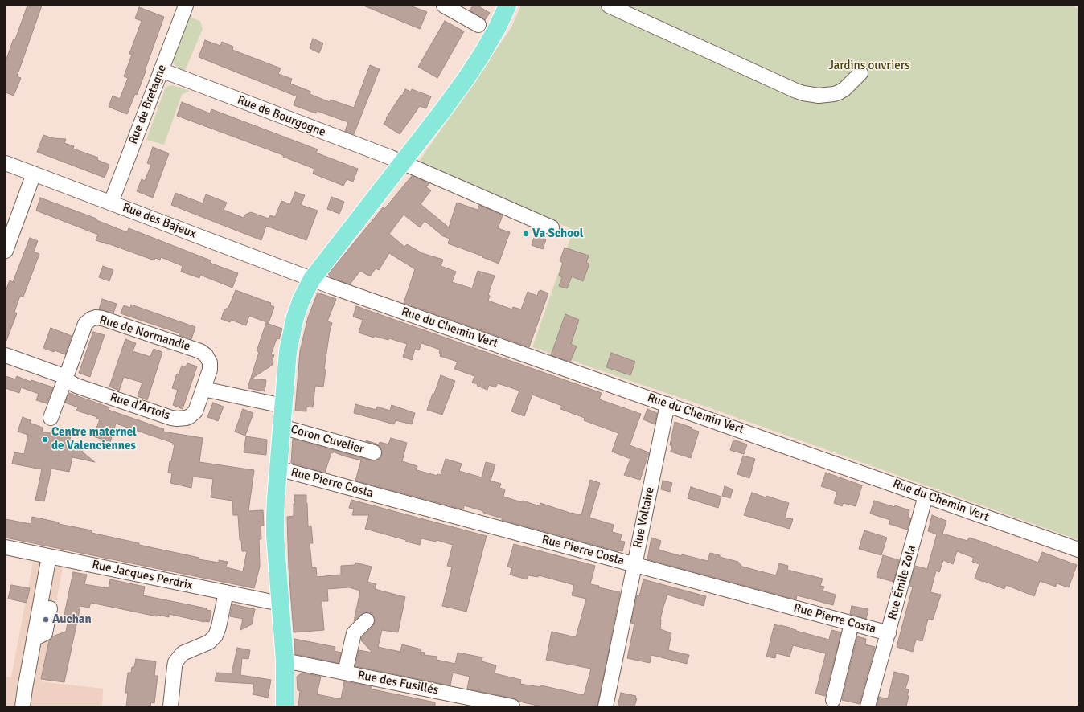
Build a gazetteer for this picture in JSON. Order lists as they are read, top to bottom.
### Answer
{
  "streets": {
    "street": [
      "Rue de Bretagne",
      "Rue de Bourgogne",
      "Rue des Bajeux",
      "Rue du Chemin Vert",
      "Rue de Normandie",
      "Rue d'Artois",
      "Coron Cuvelier",
      "Rue Pierre Costa",
      "Rue Voltaire",
      "Rue Jacques Perdrix",
      "Rue Émile Zola",
      "Rue des Fusillés"
    ]
  },
  "crossings": [
    ["Rue de Bretagne", "Rue de Bourgogne"],
    ["Rue de Bretagne", "Rue des Bajeux"],
    ["Rue des Bajeux", "Rue du Chemin Vert"],
    ["Rue du Chemin Vert", "Rue Voltaire"],
    ["Rue du Chemin Vert", "Rue Émile Zola"],
    ["Rue de Normandie", "Rue d'Artois"],
    ["Rue Pierre Costa", "Rue Voltaire"],
    ["Rue Pierre Costa", "Rue Émile Zola"]
  ],
  "parks": ["Jardins ouvriers"],
  "places": ["Va School", "Centre maternel de Valenciennes", "Auchan"]
}
